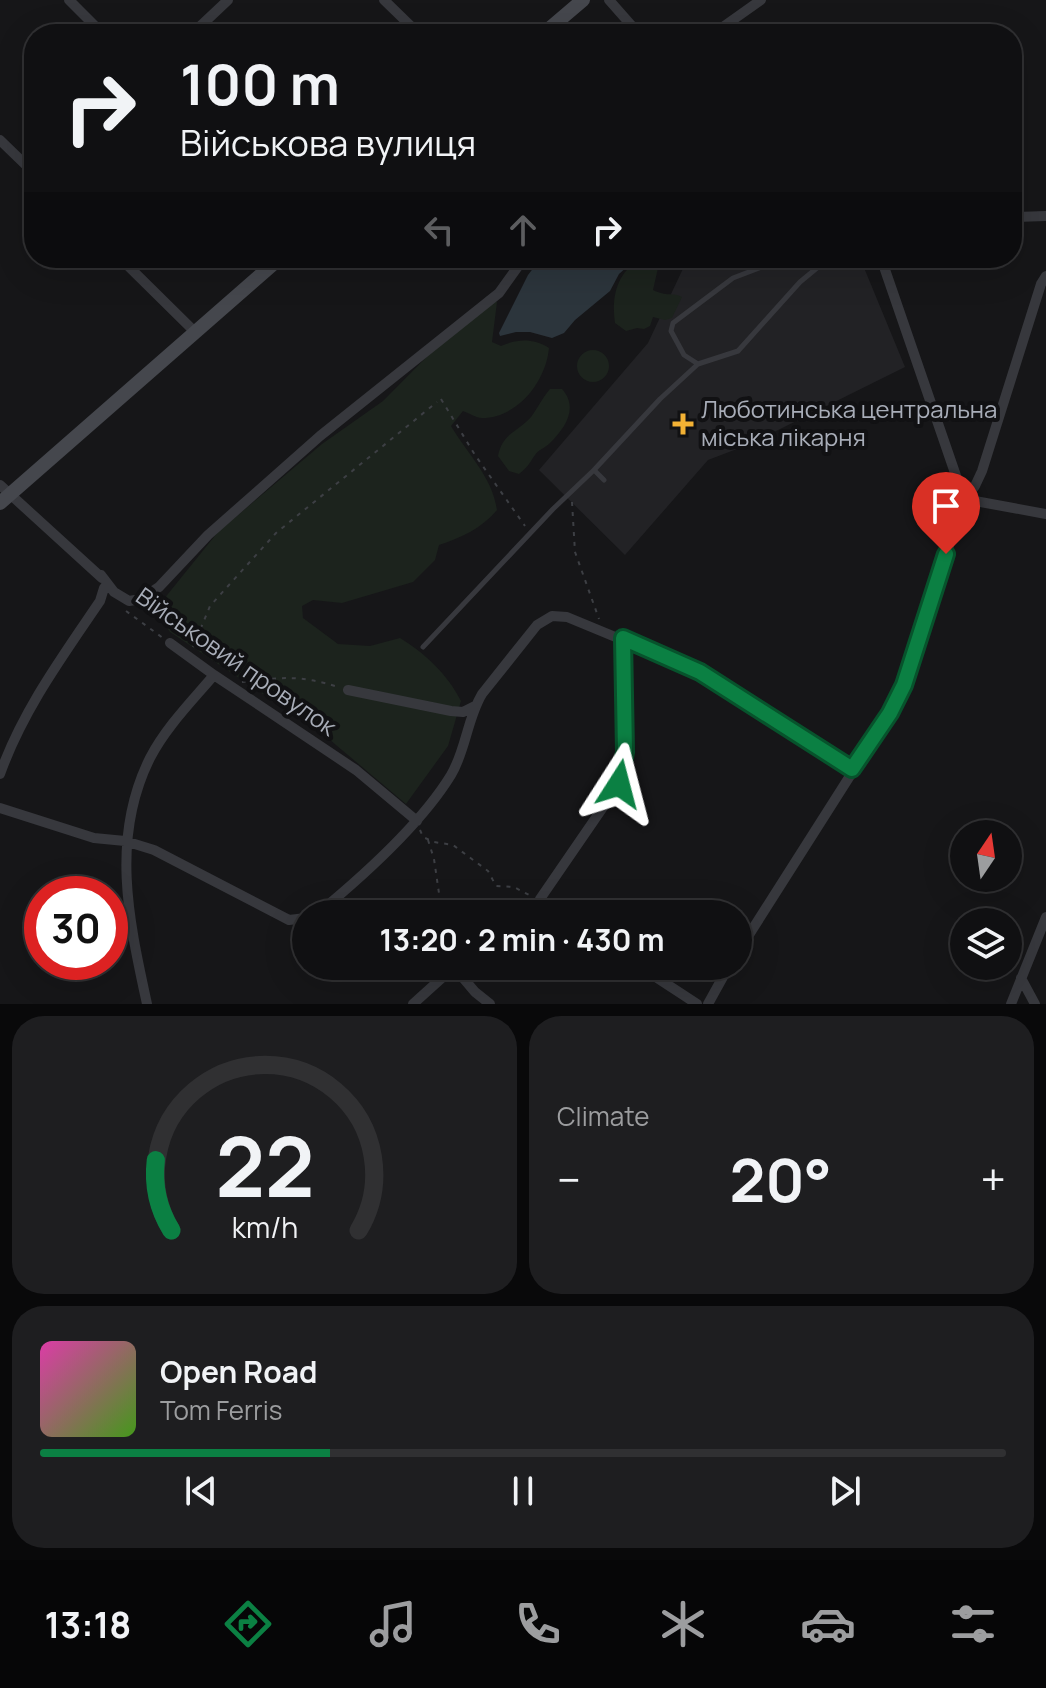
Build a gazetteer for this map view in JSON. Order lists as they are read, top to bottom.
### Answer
{
  "streets": {
    "street": ["Військовий провулок"]
  },
  "places": {
    "health": ["Люботинська центральна міська лікарня"]
  },
  "north": "top",
  "page": {
    "turn": ["100 m", "Військова вулиця"],
    "limit": "30",
    "trip": "13:20 · 2 min · 430 m",
    "tile": "Climate",
    "heat": ["−", "20°", "+"],
    "song": ["Open Road", "Tom Ferris"],
    "tabs": "13:18",
    "gauge": ["22", "km/h"]
  }
}
